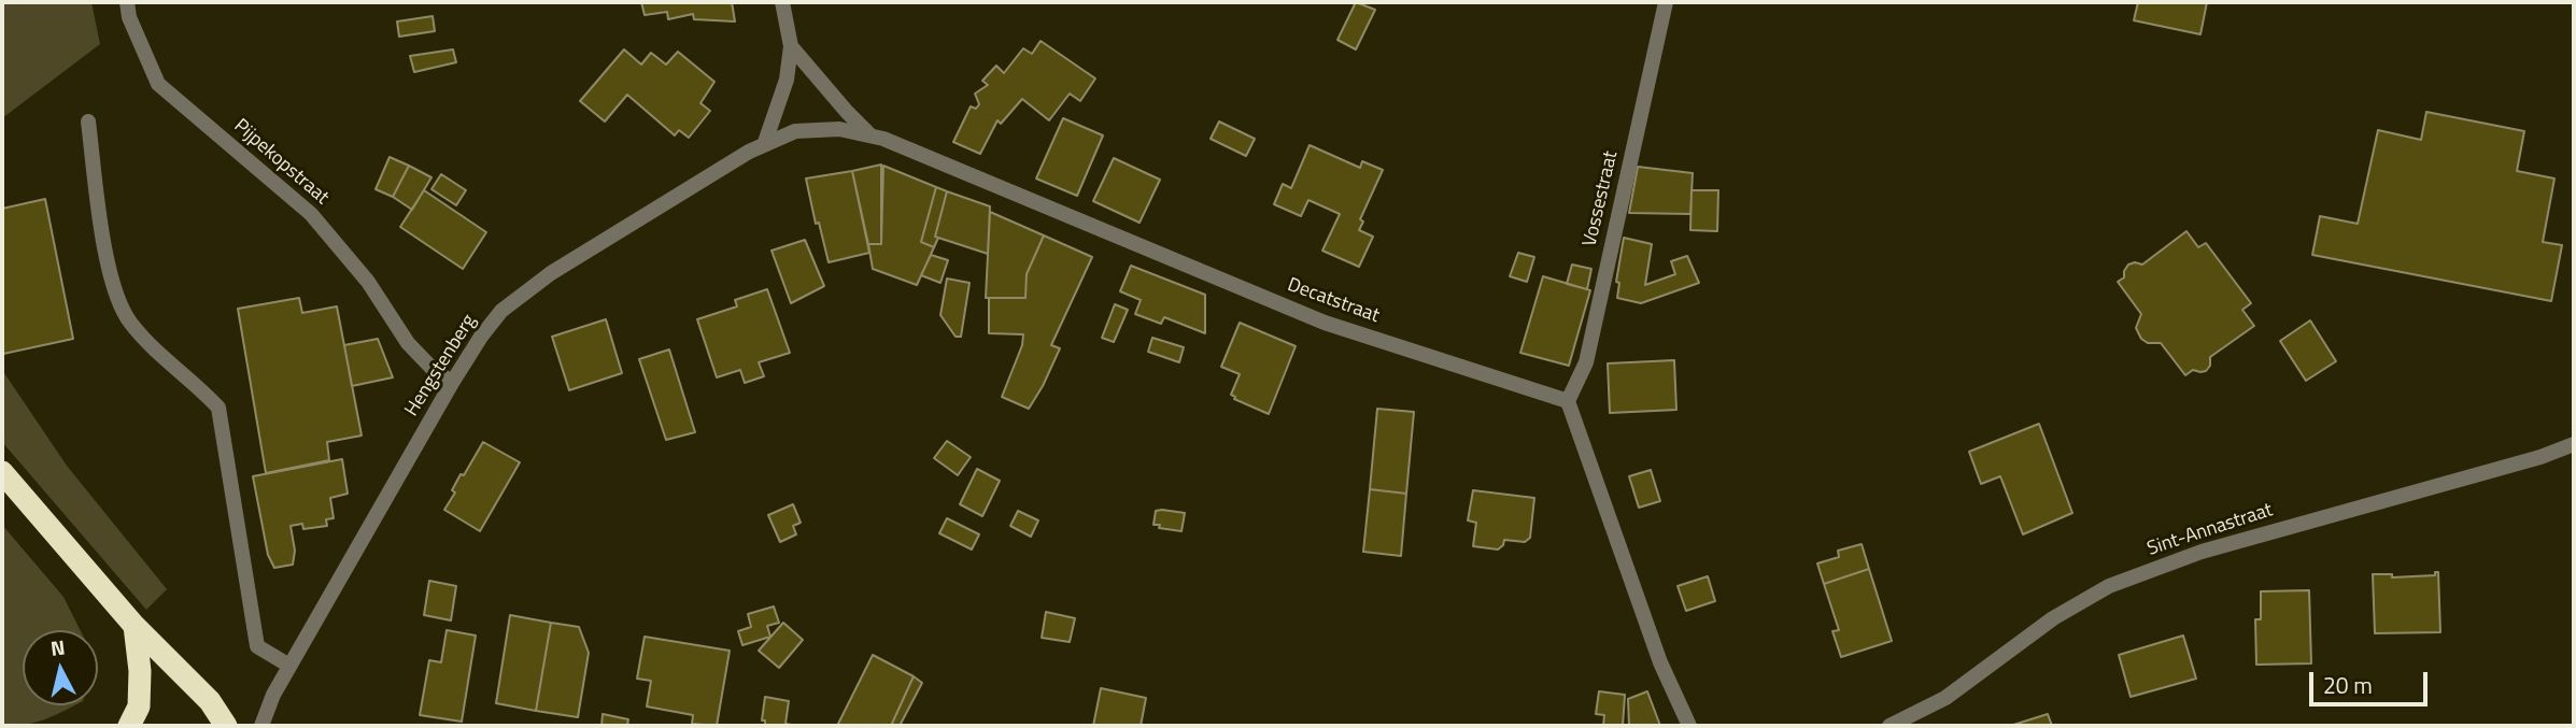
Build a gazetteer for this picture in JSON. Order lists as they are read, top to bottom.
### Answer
{
  "streets": {
    "street": [
      "Pijpekopstraat",
      "Vossestraat",
      "Decatstraat",
      "Hengstenberg",
      "Sint-Annastraat"
    ]
  },
  "crossings": [
    ["Pijpekopstraat", "Hengstenberg"],
    ["Vossestraat", "Decatstraat"],
    ["Decatstraat", "Hengstenberg"]
  ],
  "scale_bar": "20 m",
  "north": "top"
}
